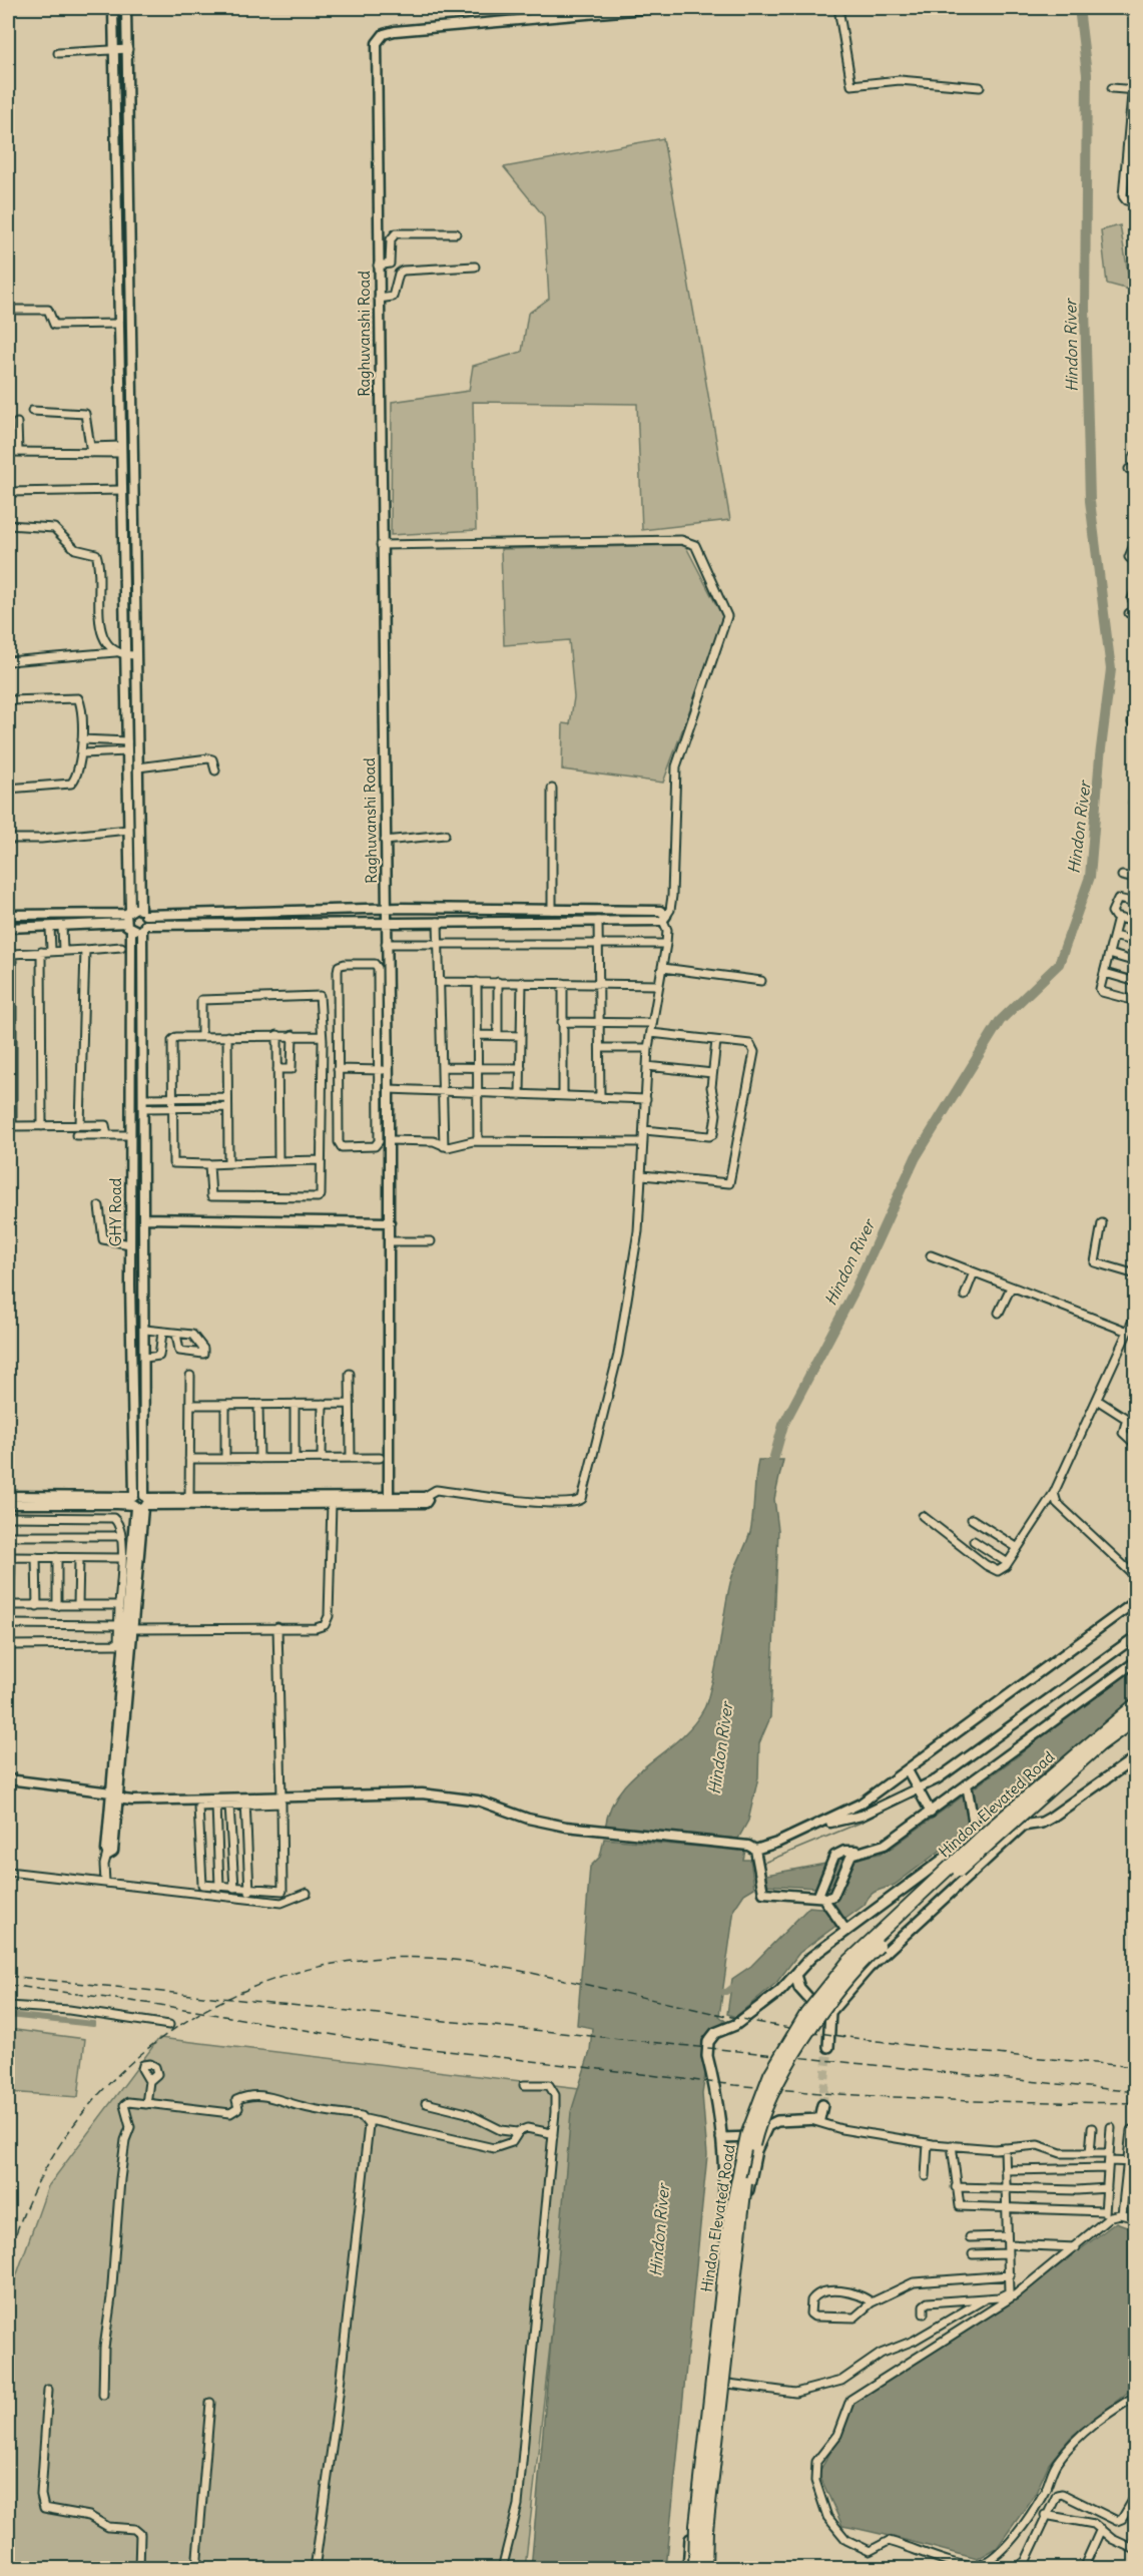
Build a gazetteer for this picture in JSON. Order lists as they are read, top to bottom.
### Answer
{
  "streets": {
    "highway": ["Hindon Elevated Road"],
    "street": ["Raghuvanshi Road", "GHY Road"]
  },
  "water": ["Hindon River"]
}
